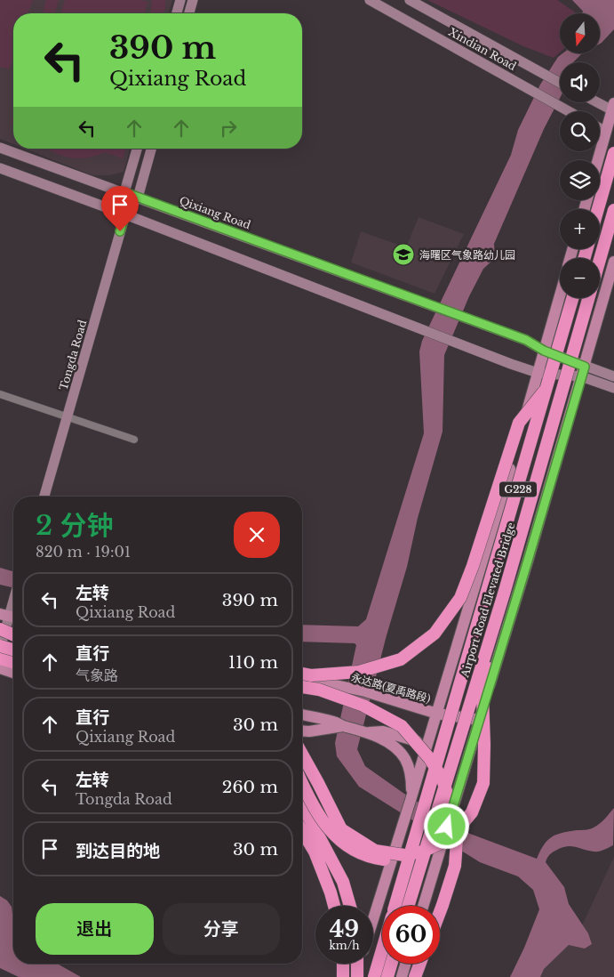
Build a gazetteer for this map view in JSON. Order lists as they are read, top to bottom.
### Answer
{
  "streets": {
    "highway": ["G228", "Airport Road Elevated Bridge"],
    "main road": ["永达路(夏禹路段)"],
    "street": ["Xindian Road", "Qixiang Road", "Tongda Road"]
  },
  "crossings": [
    ["Qixiang Road", "Tongda Road"]
  ],
  "places": {
    "school or university": ["海曙区气象路幼儿园"]
  },
  "north": "bottom",
  "page": {
    "map_buttons": ["+", "−"],
    "turn": ["390 m", "Qixiang Road"],
    "heading": ["2 分钟", "820 m · 19:01"],
    "list": [
      {
        "name": "左转",
        "note": "Qixiang Road",
        "value": "390 m"
      },
      {
        "name": "直行",
        "note": "气象路",
        "value": "110 m"
      },
      {
        "name": "直行",
        "note": "Qixiang Road",
        "value": "30 m"
      },
      {
        "name": "左转",
        "note": "Tongda Road",
        "value": "260 m"
      },
      {
        "name": "到达目的地",
        "value": "30 m"
      }
    ],
    "buttons": ["退出", "分享"],
    "speed": "49 km/h",
    "limit": "60"
  }
}
